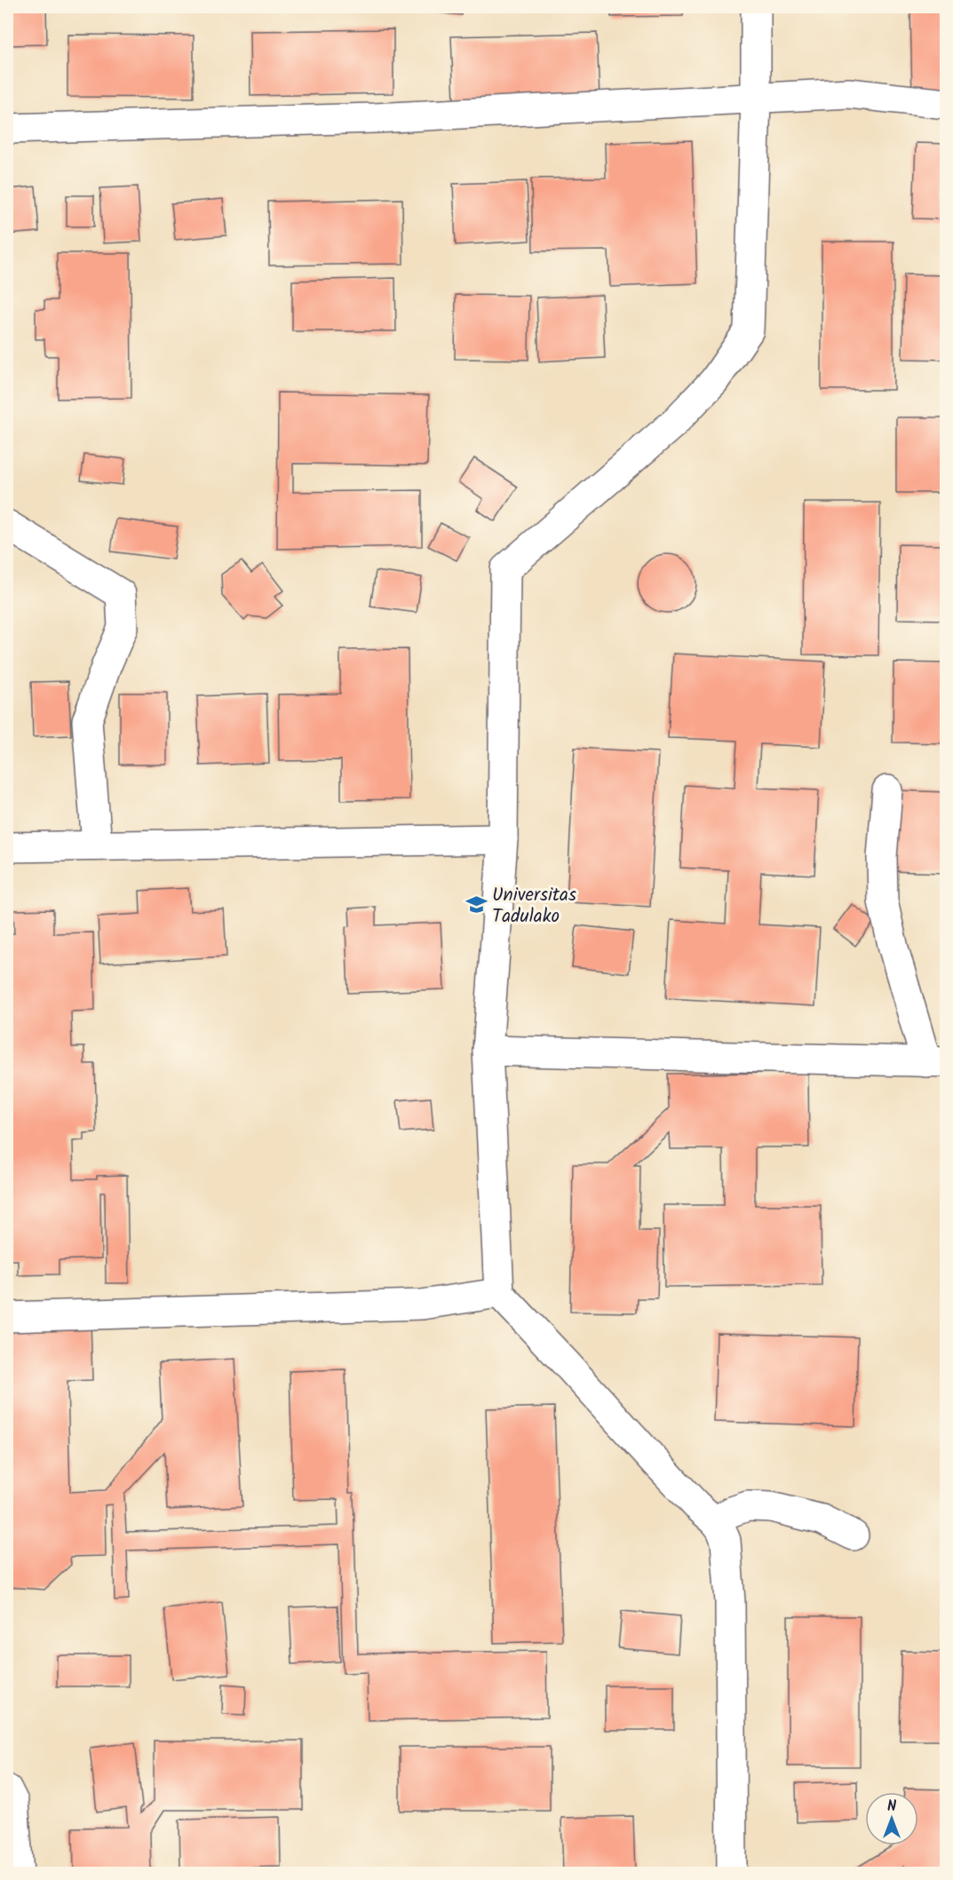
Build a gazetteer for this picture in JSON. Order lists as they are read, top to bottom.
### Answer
{
  "places": {
    "school or university": ["Universitas Tadulako"]
  },
  "north": "top"
}
